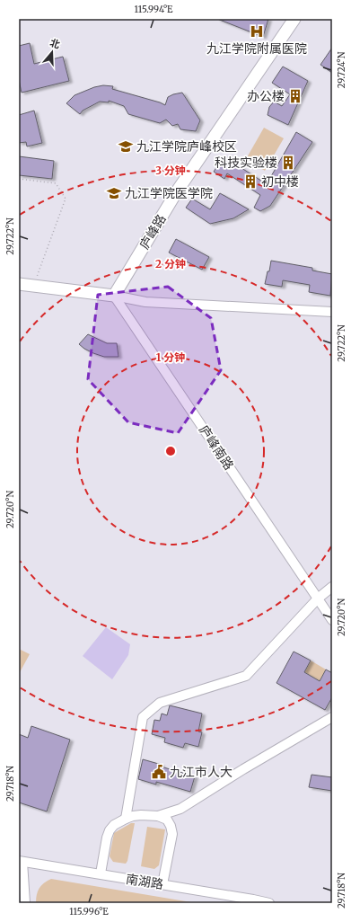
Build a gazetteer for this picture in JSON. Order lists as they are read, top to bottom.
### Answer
{
  "streets": {
    "main road": ["庐峰路"],
    "street": ["庐峰南路", "南湖路"]
  },
  "crossings": [
    ["庐峰路", "庐峰南路"]
  ],
  "places": {
    "hospital": ["九江学院附属医院"],
    "building": ["办公楼", "科技实验楼", "初中楼"],
    "school or university": ["九江学院庐峰校区", "九江学院医学院"],
    "public building": ["九江市人大"]
  },
  "north": "top",
  "coordinates": [
    "115.994°E",
    "29.724°N",
    "29.722°N",
    "29.720°N",
    "29.718°N",
    "115.996°E"
  ],
  "rings": ["3 分钟", "2 分钟", "1 分钟"]
}
